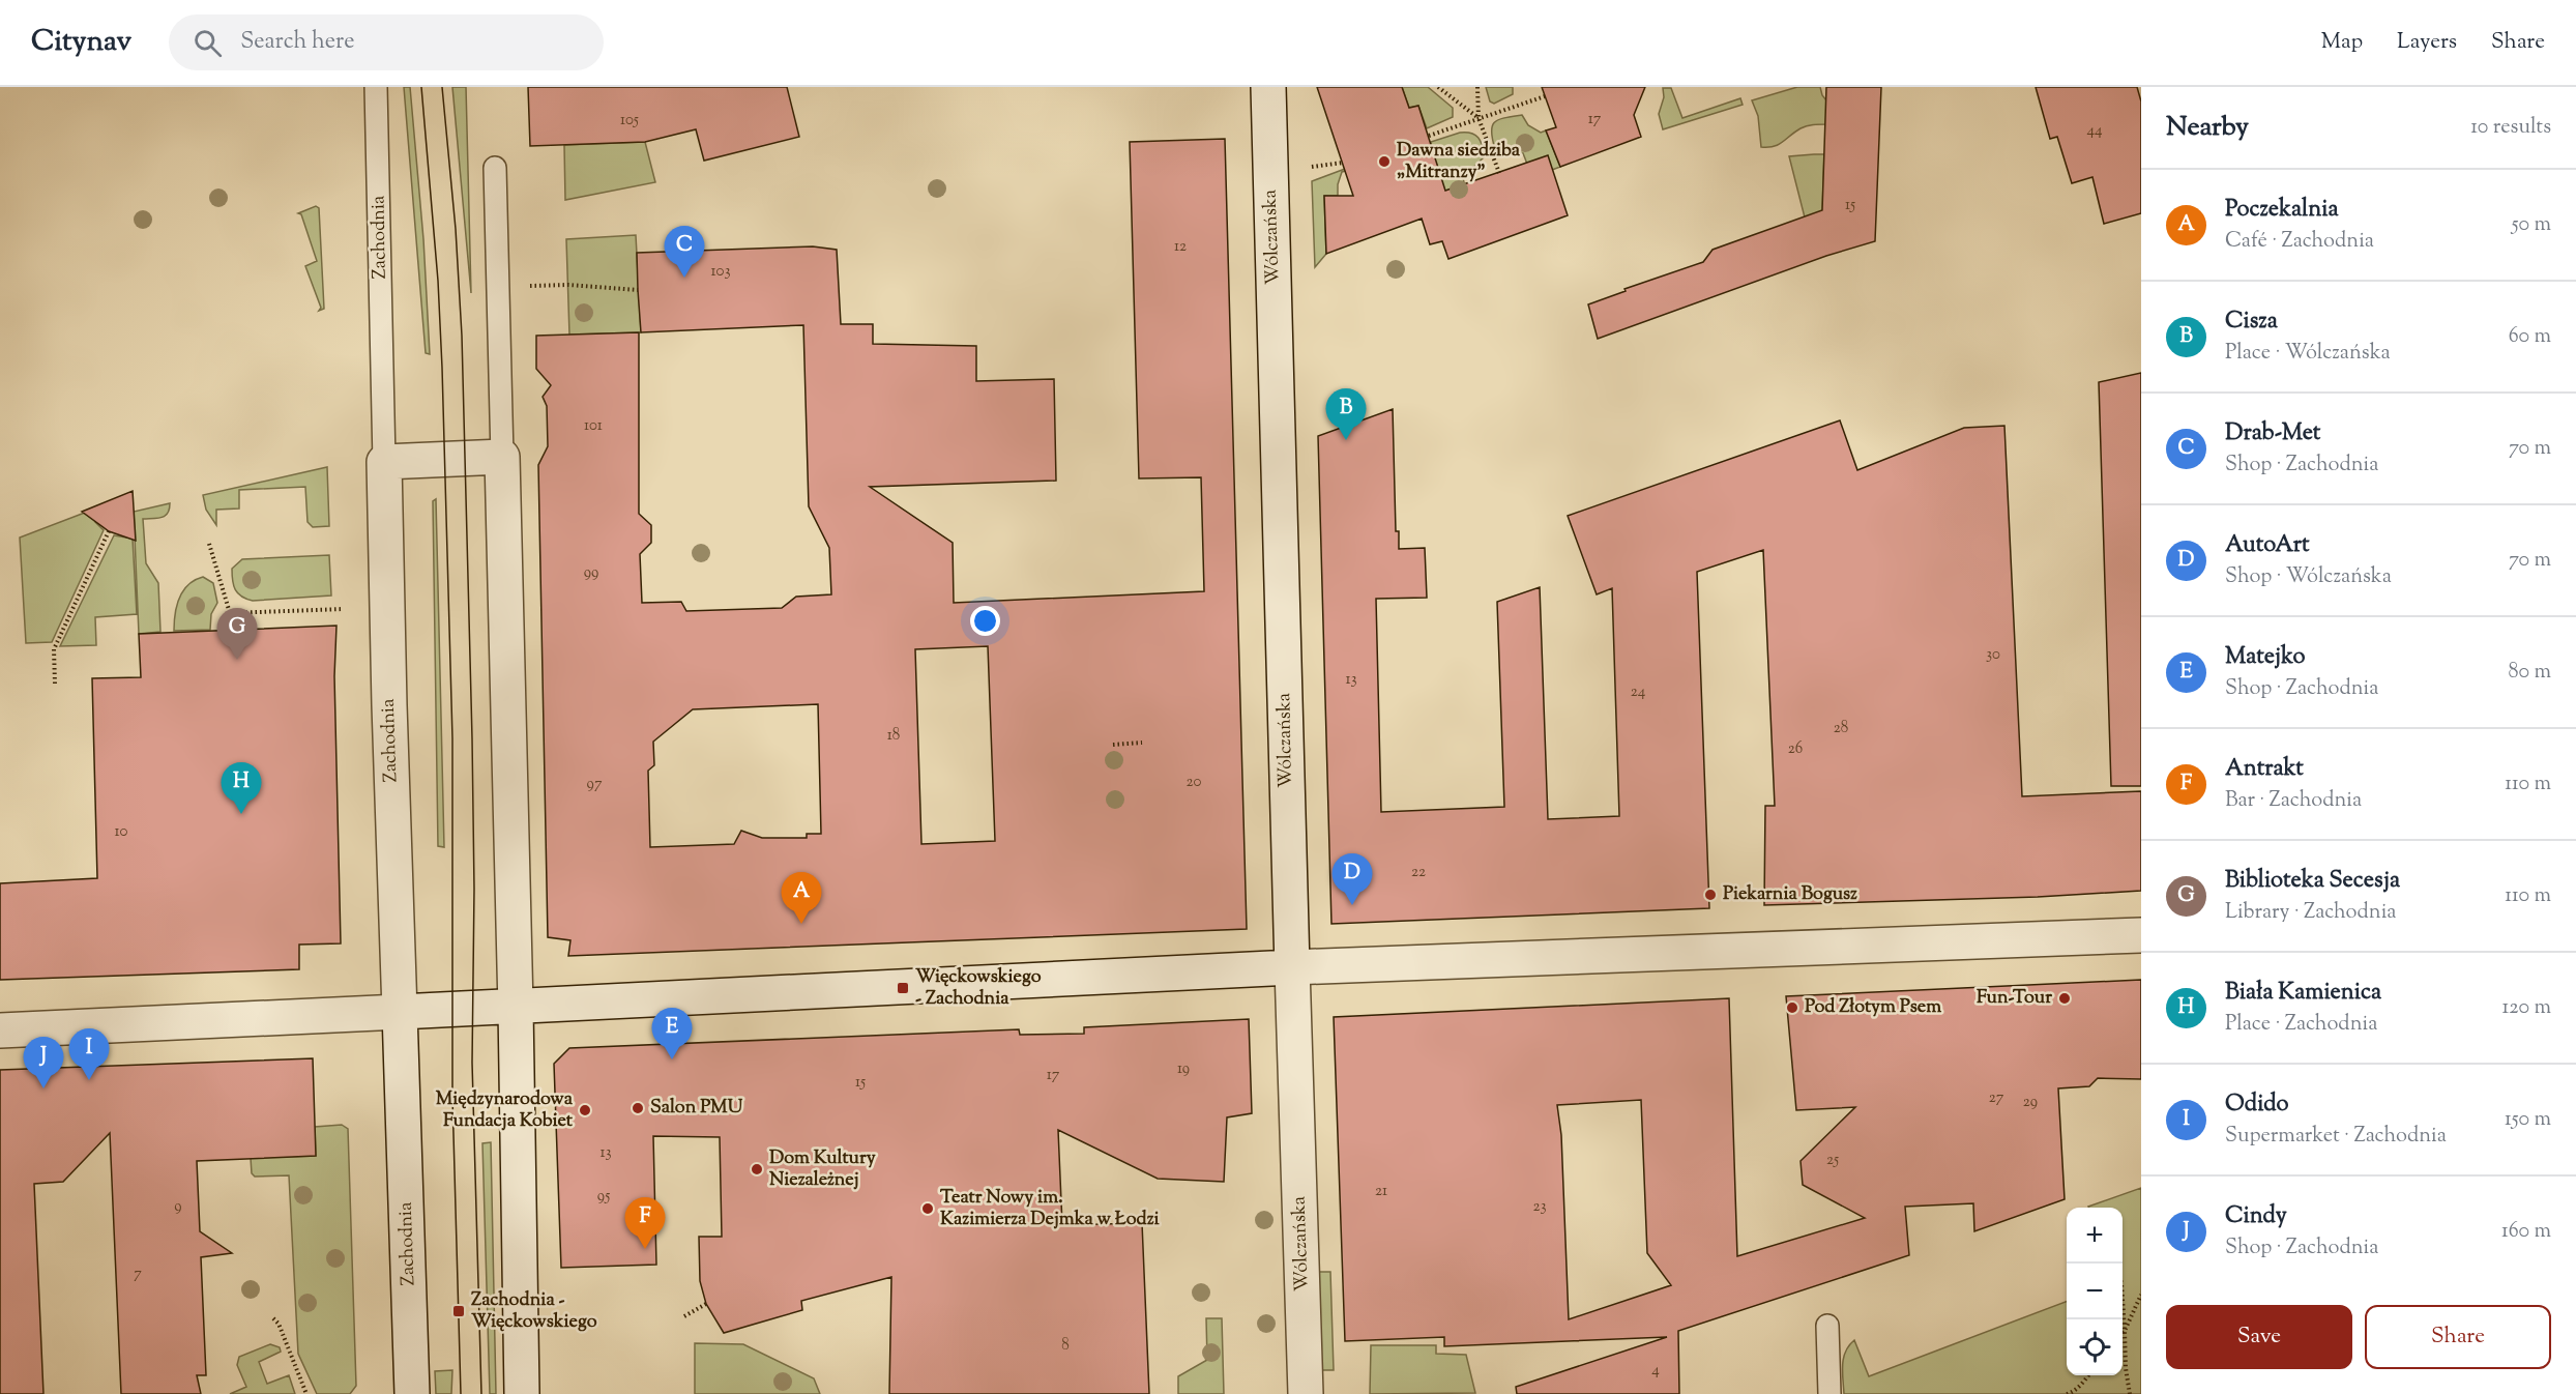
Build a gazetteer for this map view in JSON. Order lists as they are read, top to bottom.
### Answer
{
  "streets": {
    "street": ["Zachodnia", "Wólczańska"]
  },
  "places": {
    "other": [
      "Dawna siedziba „Mitranzy”",
      "Piekarnia Bogusz",
      "Fun-Tour",
      "Pod Złotym Psem",
      "Salon PMU",
      "Międzynarodowa Fundacja Kobiet",
      "Dom Kultury Niezależnej",
      "Teatr Nowy im. Kazimierza Dejmka w Łodzi"
    ],
    "transit": ["Więckowskiego - Zachodnia", "Zachodnia - Więckowskiego"]
  },
  "house_numbers": [
    "17",
    "105",
    "44",
    "15",
    "12",
    "103",
    "101",
    "99",
    "30",
    "13",
    "24",
    "28",
    "18",
    "26",
    "20",
    "97",
    "10",
    "22",
    "19",
    "17",
    "15",
    "27",
    "29",
    "13",
    "25",
    "21",
    "95",
    "9",
    "23",
    "7",
    "8",
    "4"
  ],
  "page": {
    "header": "Citynav",
    "search": "Search here",
    "nav": ["Map", "Layers", "Share"],
    "heading": ["Nearby", "10 results"],
    "list": [
      {
        "mark": "A",
        "name": "Poczekalnia",
        "note": "Café · Zachodnia",
        "value": "50 m"
      },
      {
        "mark": "B",
        "name": "Cisza",
        "note": "Place · Wólczańska",
        "value": "60 m"
      },
      {
        "mark": "C",
        "name": "Drab-Met",
        "note": "Shop · Zachodnia",
        "value": "70 m"
      },
      {
        "mark": "D",
        "name": "AutoArt",
        "note": "Shop · Wólczańska",
        "value": "70 m"
      },
      {
        "mark": "E",
        "name": "Matejko",
        "note": "Shop · Zachodnia",
        "value": "80 m"
      },
      {
        "mark": "F",
        "name": "Antrakt",
        "note": "Bar · Zachodnia",
        "value": "110 m"
      },
      {
        "mark": "G",
        "name": "Biblioteka Secesja",
        "note": "Library · Zachodnia",
        "value": "110 m"
      },
      {
        "mark": "H",
        "name": "Biała Kamienica",
        "note": "Place · Zachodnia",
        "value": "120 m"
      },
      {
        "mark": "I",
        "name": "Odido",
        "note": "Supermarket · Zachodnia",
        "value": "150 m"
      },
      {
        "mark": "J",
        "name": "Cindy",
        "note": "Shop · Zachodnia",
        "value": "160 m"
      }
    ],
    "pins": [
      "C",
      "B",
      "G",
      "H",
      "D",
      "A",
      "E",
      "I",
      "J",
      "F"
    ],
    "map_buttons": ["+", "−"],
    "buttons": ["Save", "Share"]
  }
}
